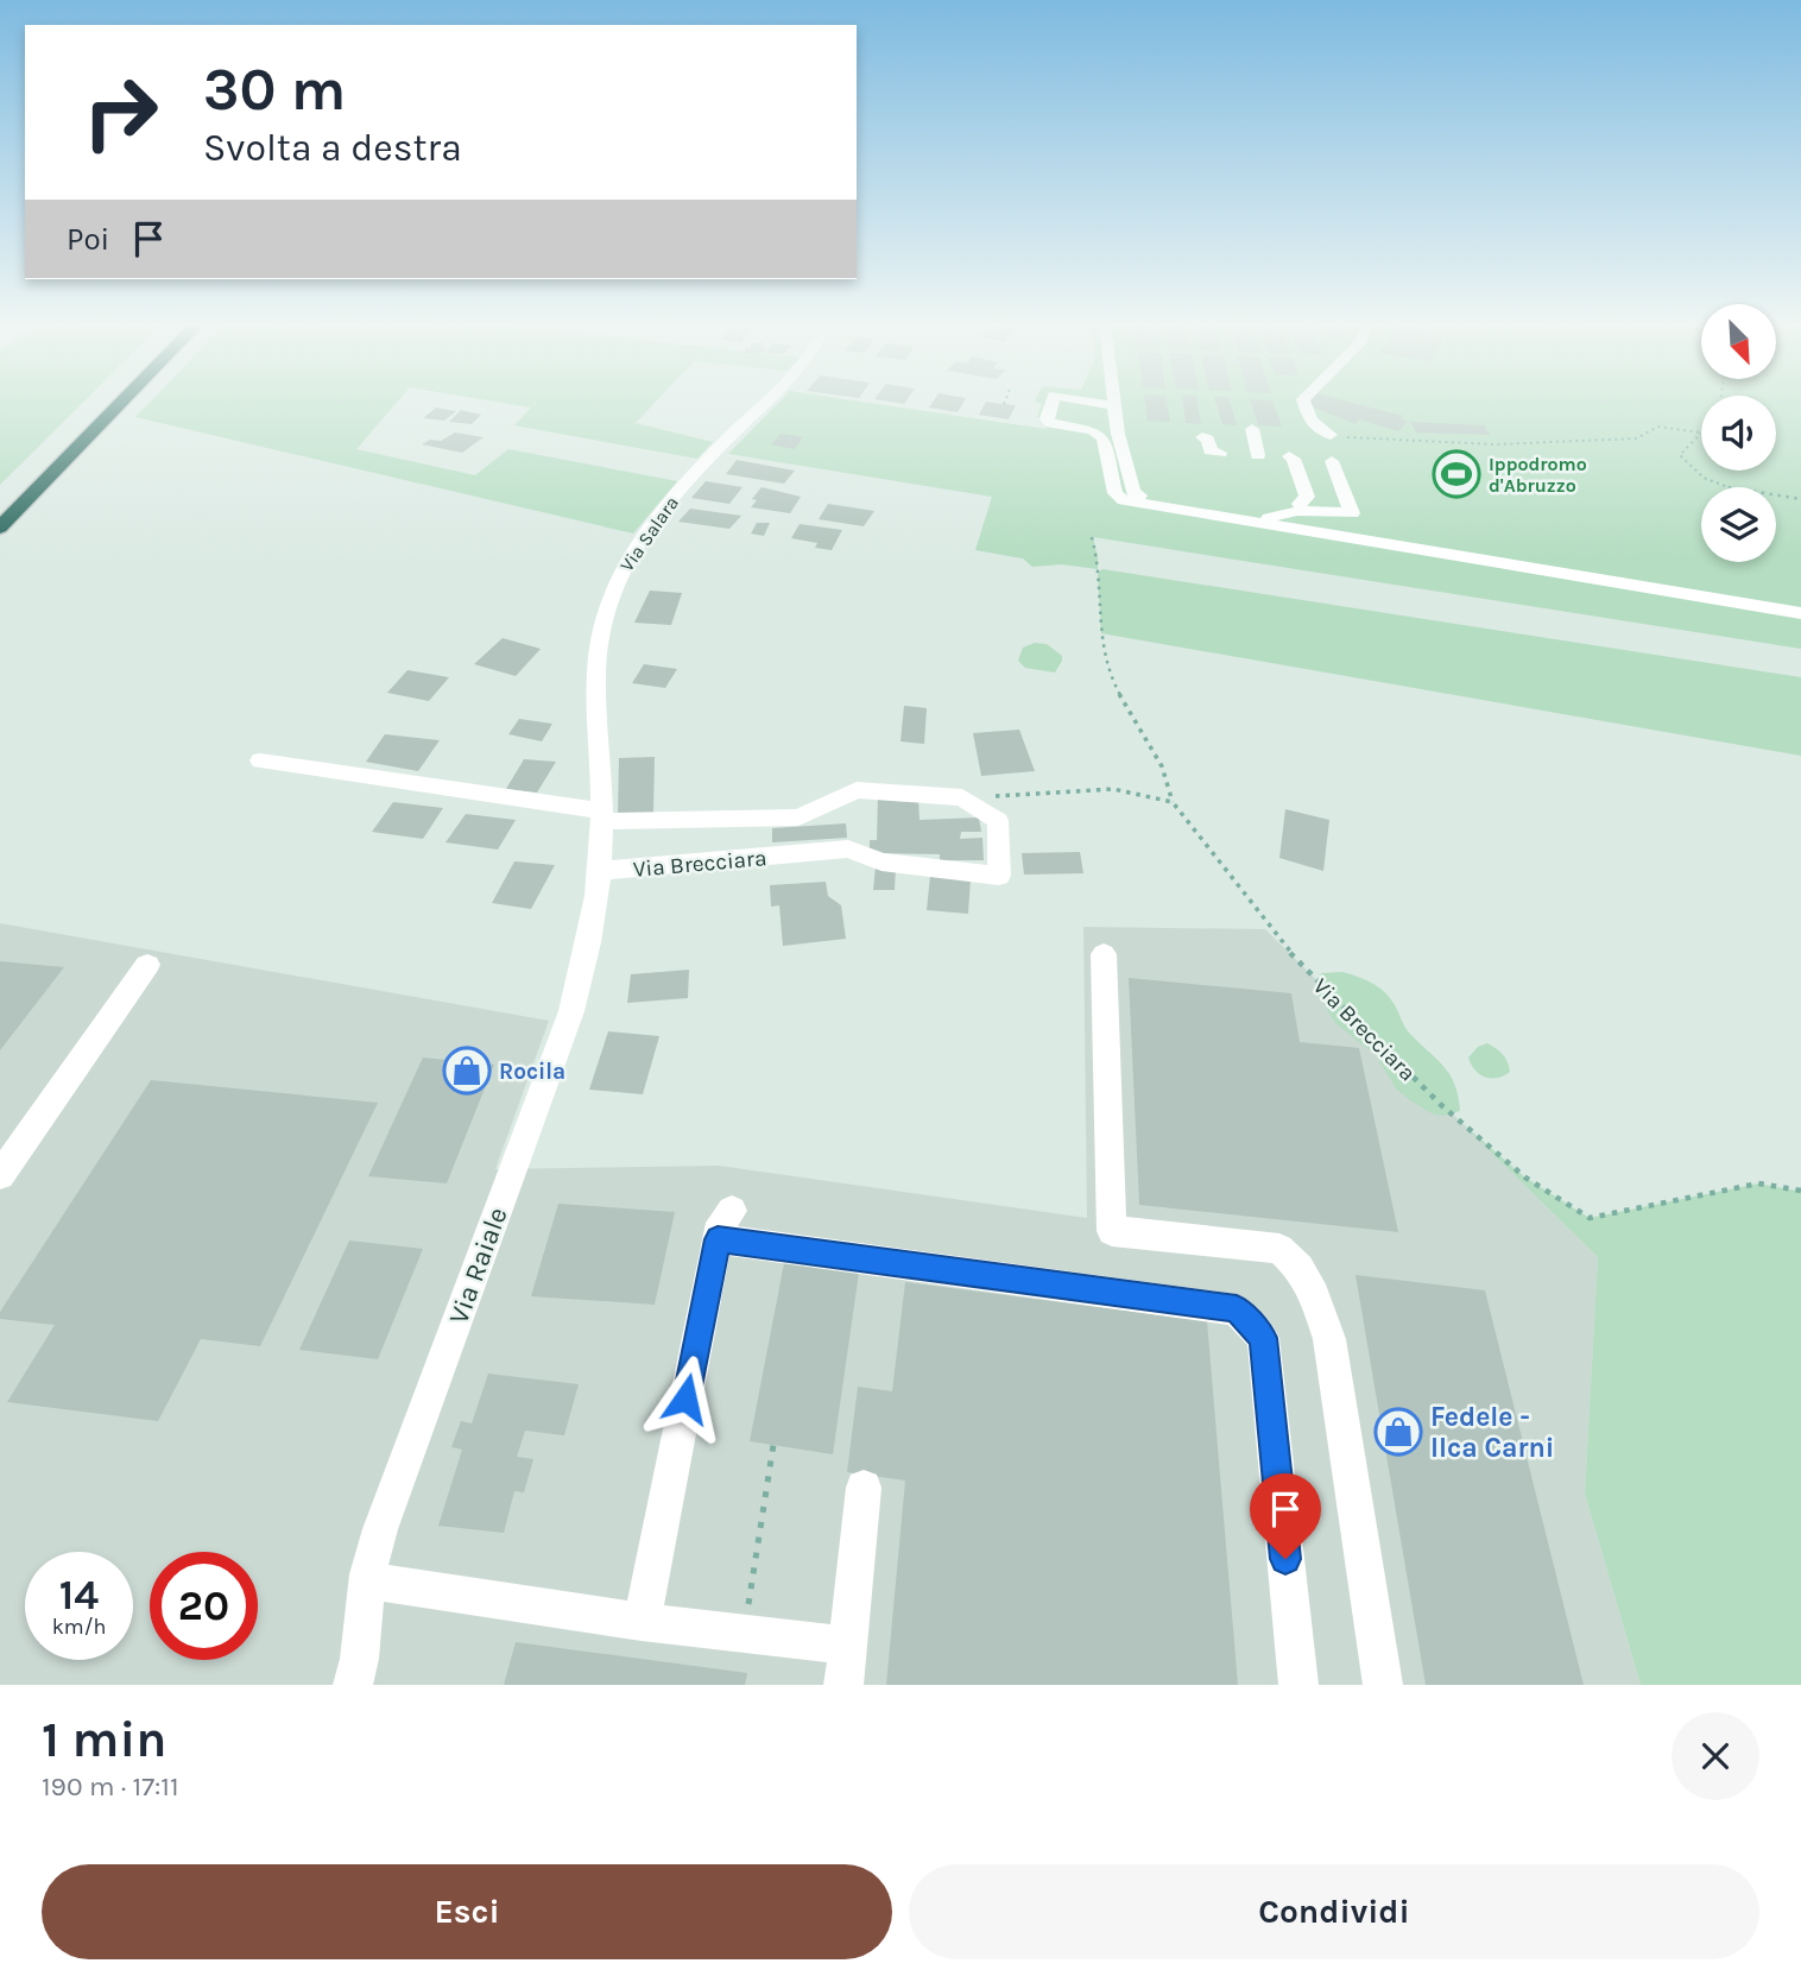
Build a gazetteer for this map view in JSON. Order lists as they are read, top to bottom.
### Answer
{
  "streets": {
    "street": ["Via Salara", "Via Brecciara", "Via Raiale"]
  },
  "crossings": [
    ["Via Salara", "Via Brecciara"],
    ["Via Salara", "Via Raiale"],
    ["Via Brecciara", "Via Raiale"]
  ],
  "places": {
    "sports": ["Ippodromo d'Abruzzo"],
    "shop": ["Rocila", "Fedele - Ilca Carni"]
  },
  "north": "bottom right",
  "page": {
    "turn": ["30 m", "Svolta a destra"],
    "then": "Poi",
    "speed": "14 km/h",
    "limit": "20",
    "heading": ["1 min", "190 m · 17:11"],
    "buttons": ["Esci", "Condividi"]
  }
}
